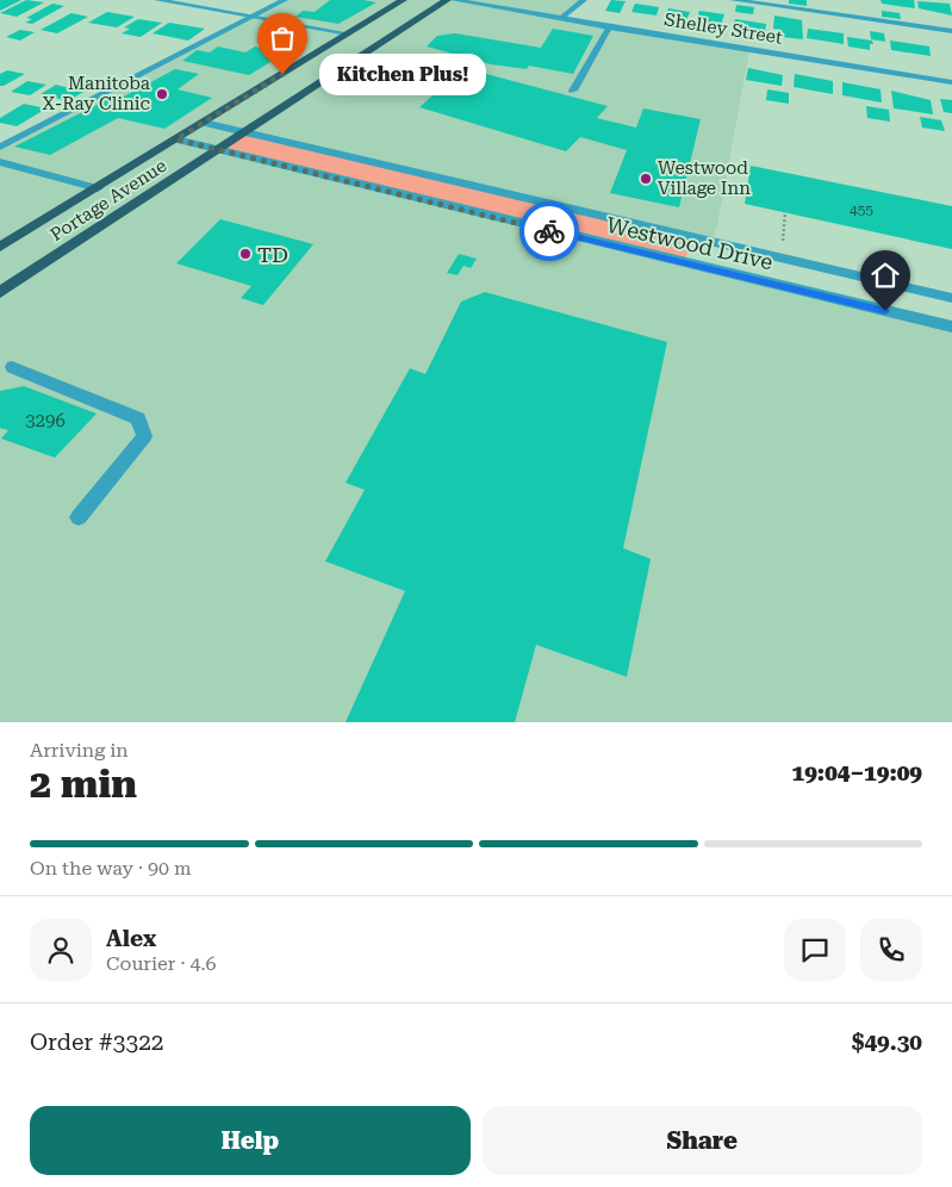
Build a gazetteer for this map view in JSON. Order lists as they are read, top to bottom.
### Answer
{
  "streets": {
    "highway": ["Portage Avenue"],
    "street": ["Shelley Street", "Westwood Drive"]
  },
  "crossings": [
    ["Portage Avenue", "Westwood Drive"]
  ],
  "places": [
    "Kitchen Plus!",
    "Manitoba X-Ray Clinic",
    "Westwood Village Inn",
    "TD"
  ],
  "house_numbers": ["455", "3296"],
  "page": {
    "bubble": "Kitchen Plus!",
    "heading": ["2 min", "Arriving in", "19:04–19:09"],
    "panel": [
      "Alex",
      "Courier · 4.6",
      "Order #3322",
      "$49.30"
    ],
    "bar": "On the way · 90 m",
    "buttons": ["Help", "Share"]
  }
}
